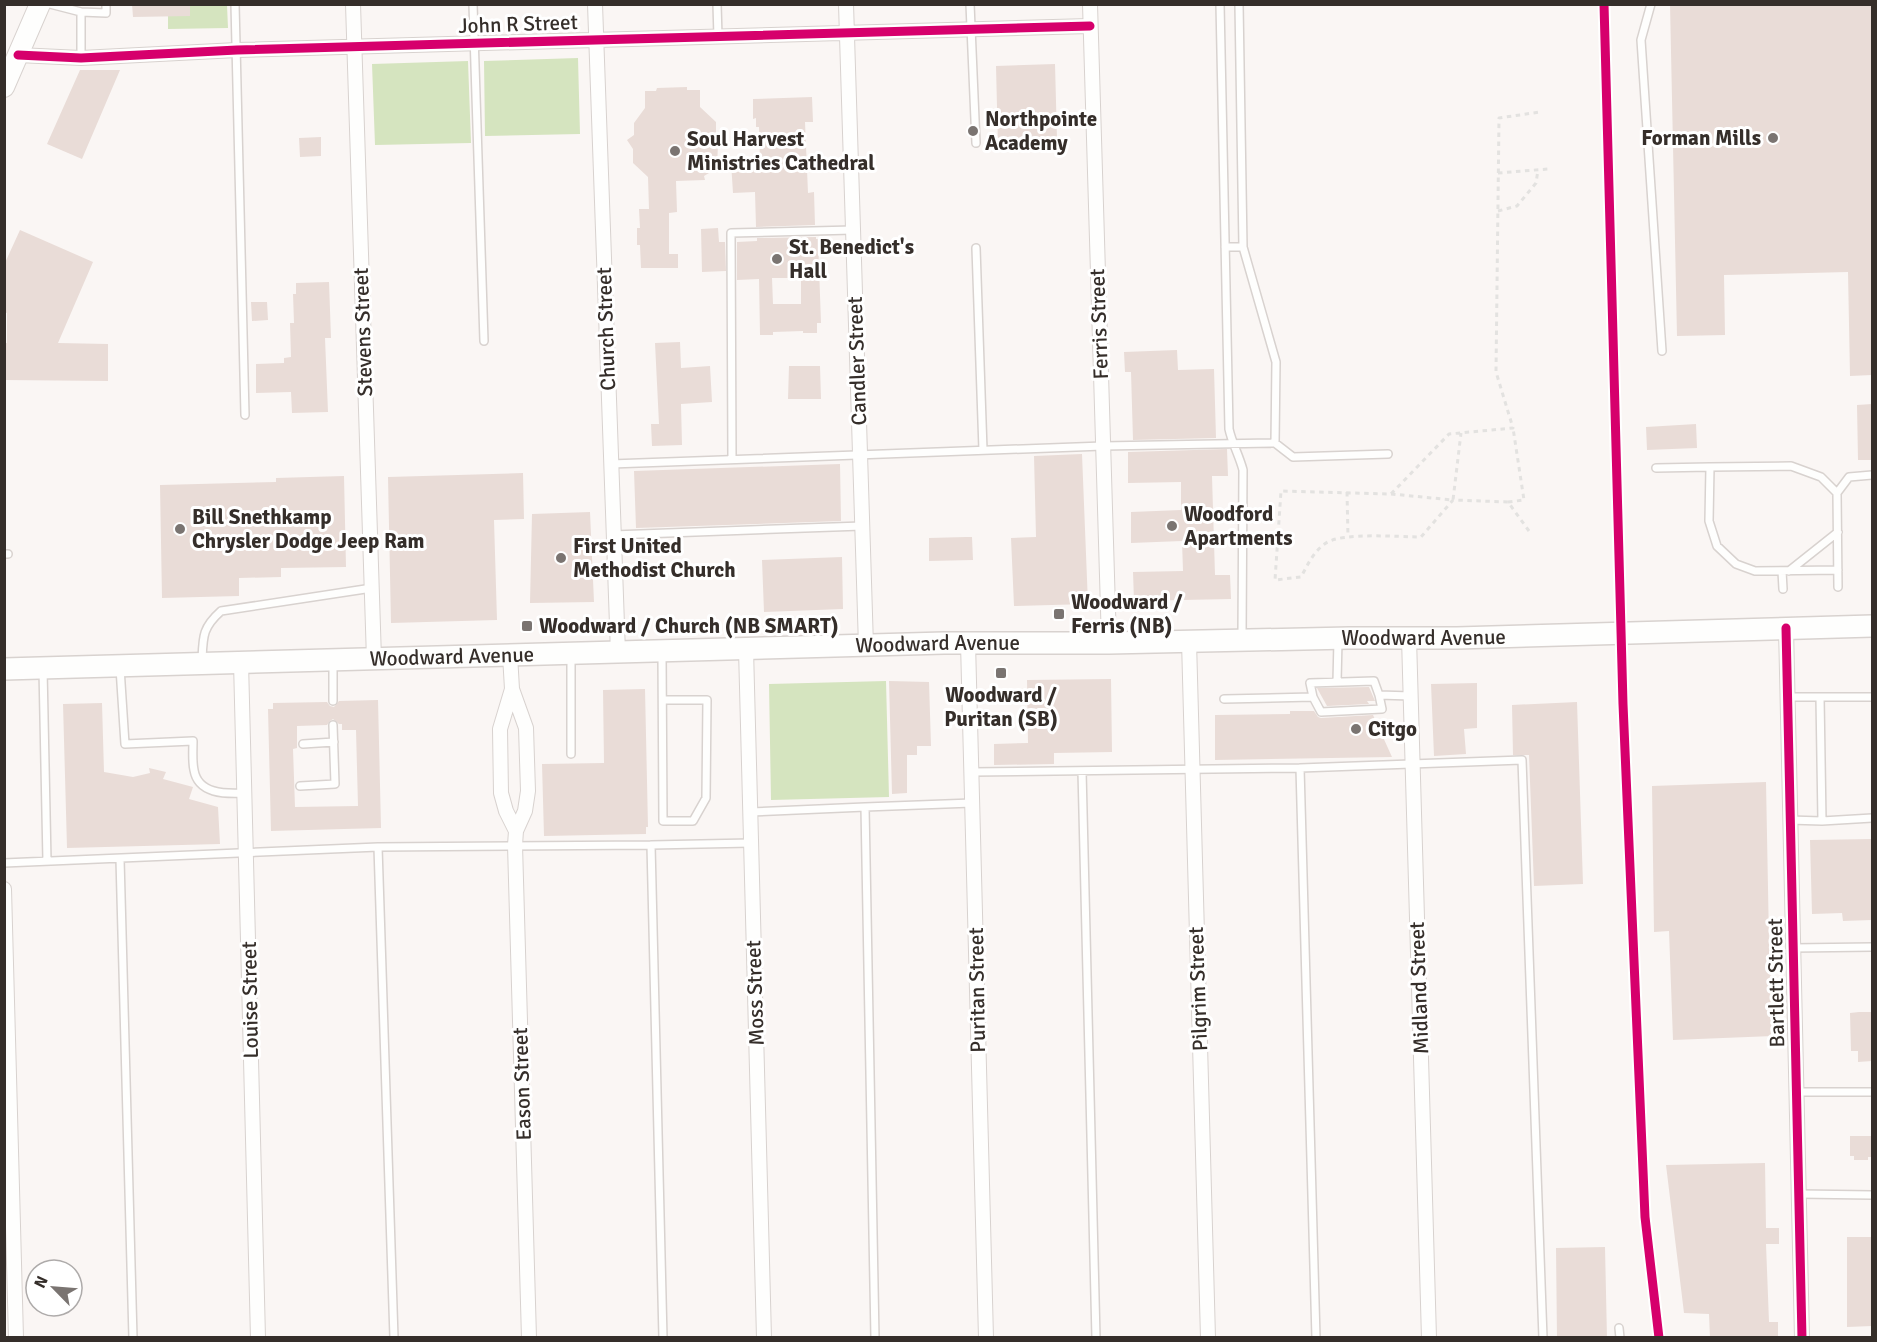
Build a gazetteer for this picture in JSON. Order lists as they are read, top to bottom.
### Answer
{
  "streets": {
    "main road": ["Woodward Avenue"],
    "street": [
      "John R Street",
      "Ferris Street",
      "Church Street",
      "Stevens Street",
      "Candler Street",
      "Bartlett Street",
      "Midland Street",
      "Pilgrim Street",
      "Puritan Street",
      "Moss Street",
      "Louise Street",
      "Eason Street"
    ]
  },
  "crossings": [
    ["John R Street", "Ferris Street"],
    ["John R Street", "Church Street"],
    ["John R Street", "Stevens Street"],
    ["John R Street", "Candler Street"],
    ["Ferris Street", "Woodward Avenue"],
    ["Church Street", "Woodward Avenue"],
    ["Stevens Street", "Woodward Avenue"],
    ["Candler Street", "Woodward Avenue"],
    ["Woodward Avenue", "Bartlett Street"],
    ["Woodward Avenue", "Midland Street"],
    ["Woodward Avenue", "Pilgrim Street"],
    ["Woodward Avenue", "Puritan Street"],
    ["Woodward Avenue", "Moss Street"],
    ["Woodward Avenue", "Louise Street"],
    ["Woodward Avenue", "Eason Street"]
  ],
  "places": {
    "other": [
      "Northpointe Academy",
      "Forman Mills",
      "Soul Harvest Ministries Cathedral",
      "St. Benedict's Hall",
      "Woodford Apartments",
      "Bill Snethkamp Chrysler Dodge Jeep Ram",
      "First United Methodist Church",
      "Citgo"
    ],
    "transit": ["Woodward / Ferris (NB)", "Woodward / Church (NB SMART)", "Woodward / Puritan (SB)"]
  },
  "north": "top left"
}
